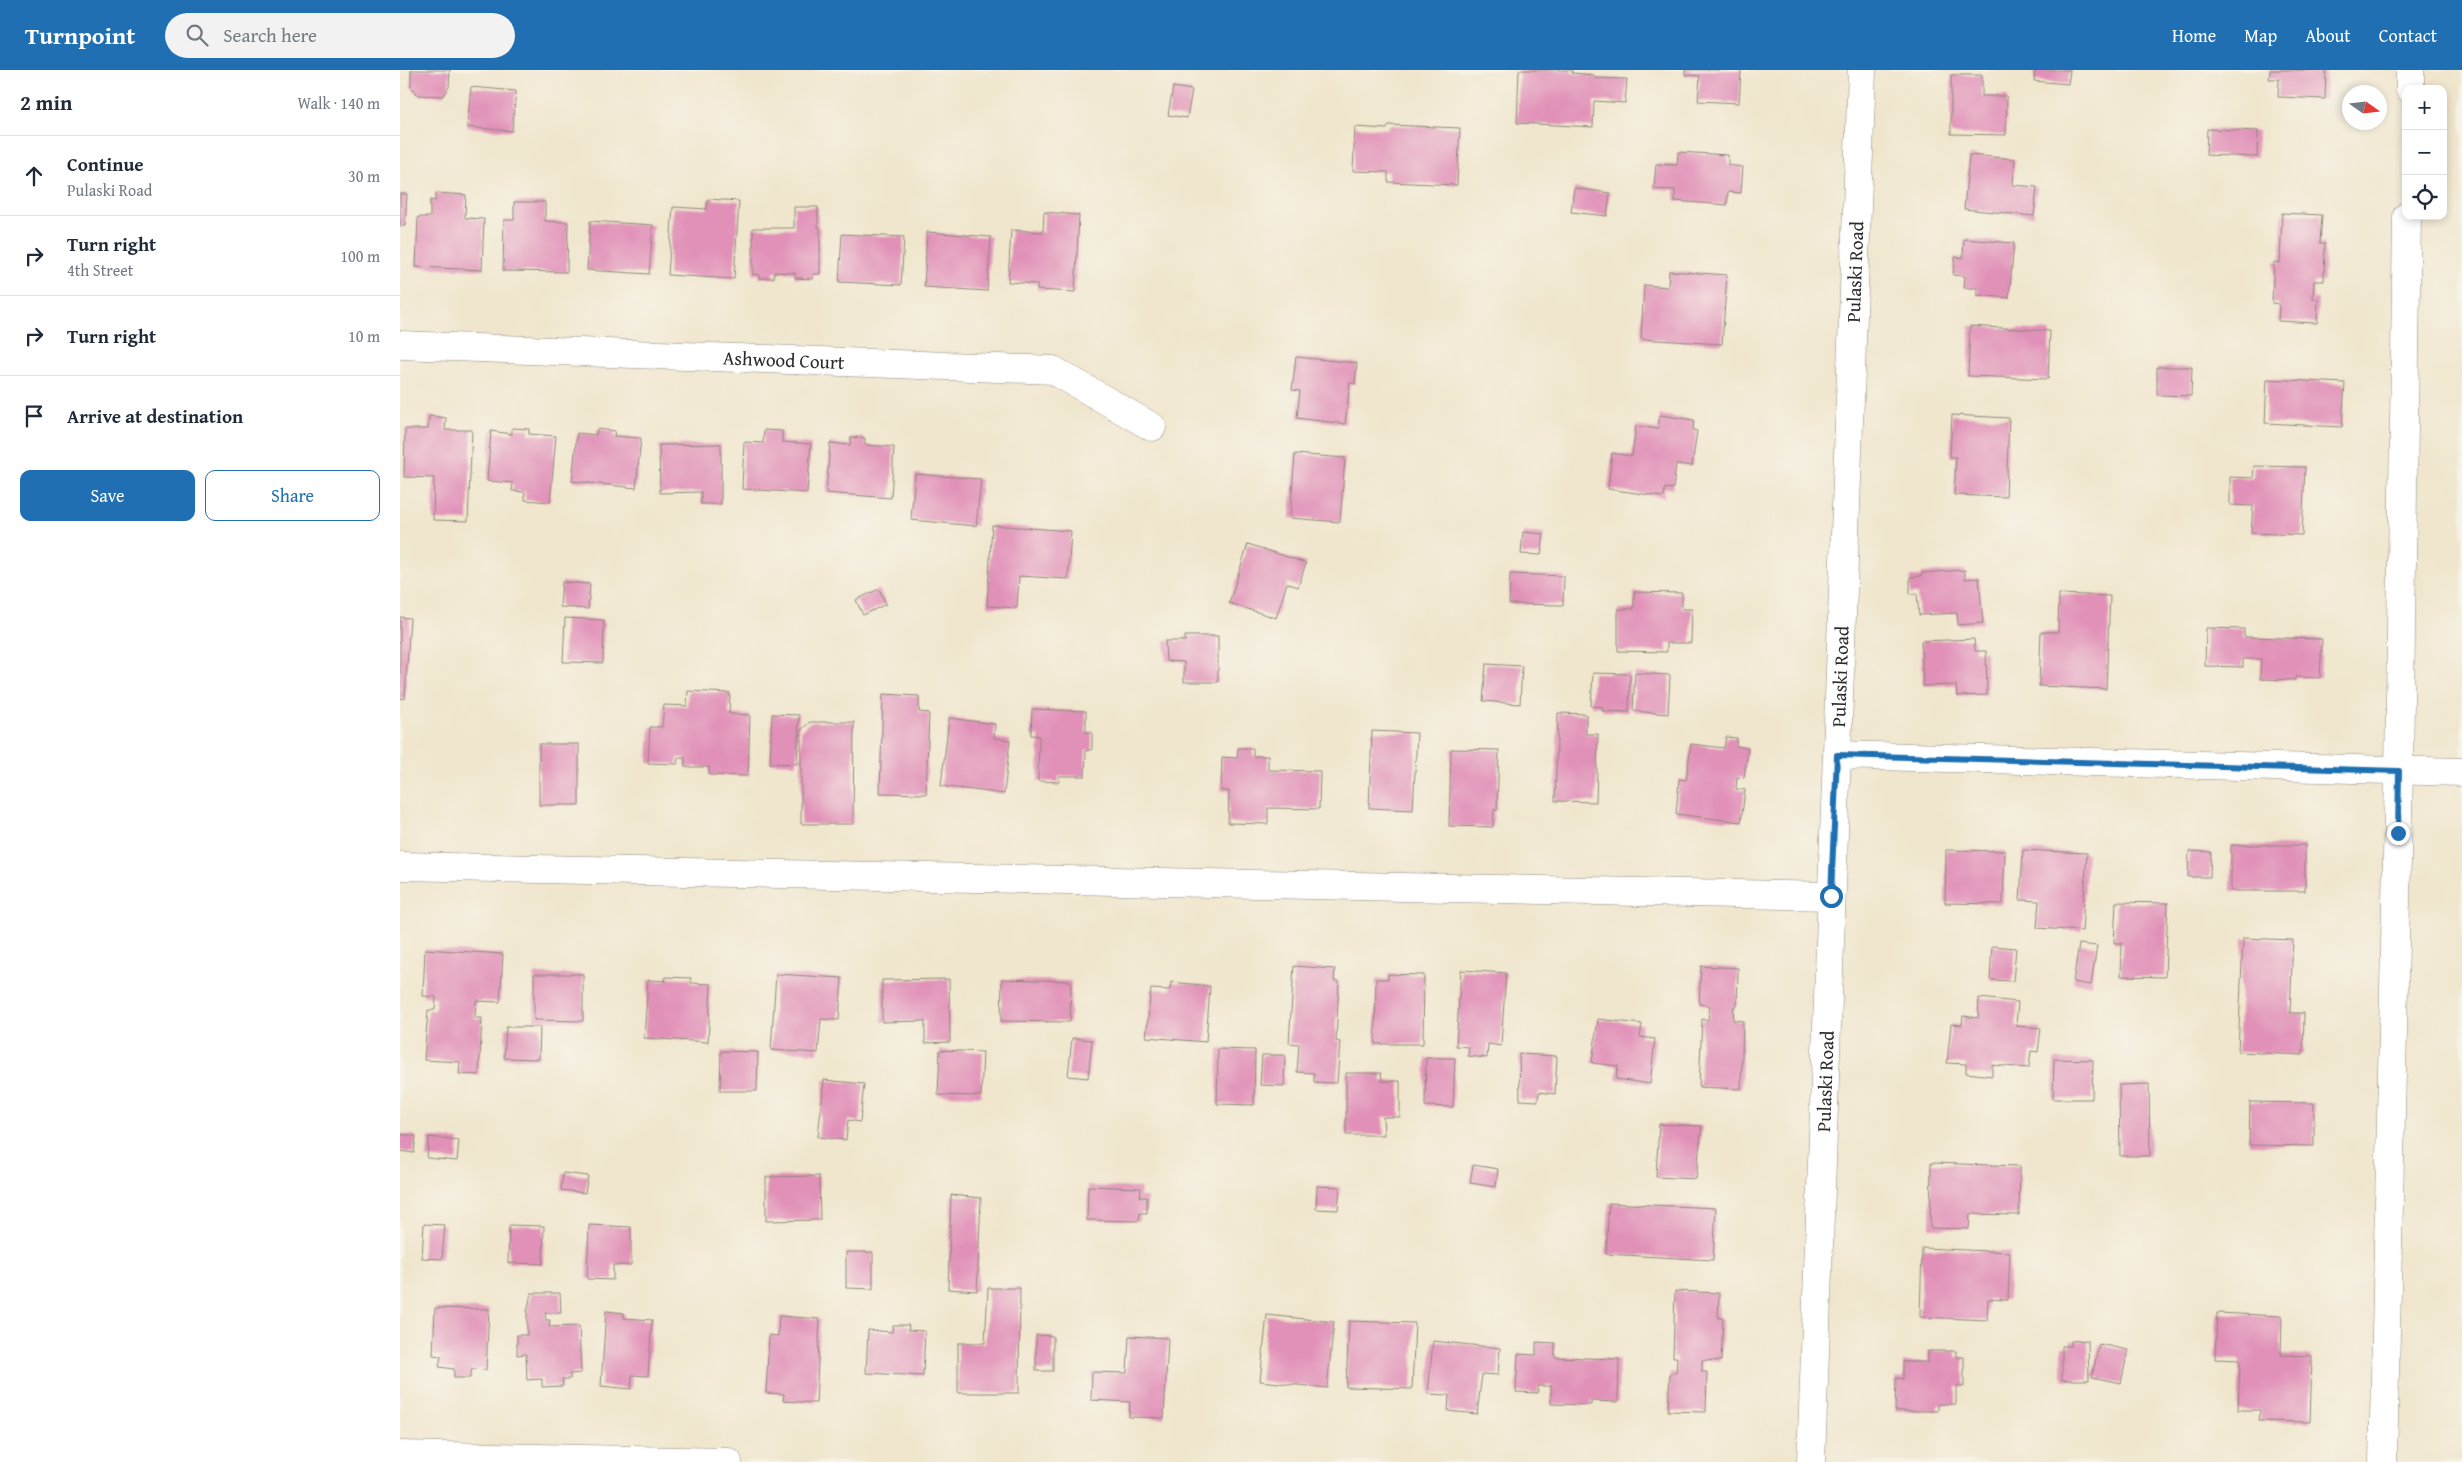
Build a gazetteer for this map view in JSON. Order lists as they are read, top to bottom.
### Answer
{
  "streets": {
    "street": ["Pulaski Road", "Ashwood Court"]
  },
  "north": "right",
  "page": {
    "header": "Turnpoint",
    "search": "Search here",
    "nav": [
      "Home",
      "Map",
      "About",
      "Contact"
    ],
    "heading": ["2 min", "Walk · 140 m"],
    "map_buttons": ["+", "−"],
    "list": [
      ["Continue", "Pulaski Road", "30 m"],
      ["Turn right", "4th Street", "100 m"],
      ["Turn right", "10 m"],
      "Arrive at destination"
    ],
    "buttons": ["Save", "Share"]
  }
}
